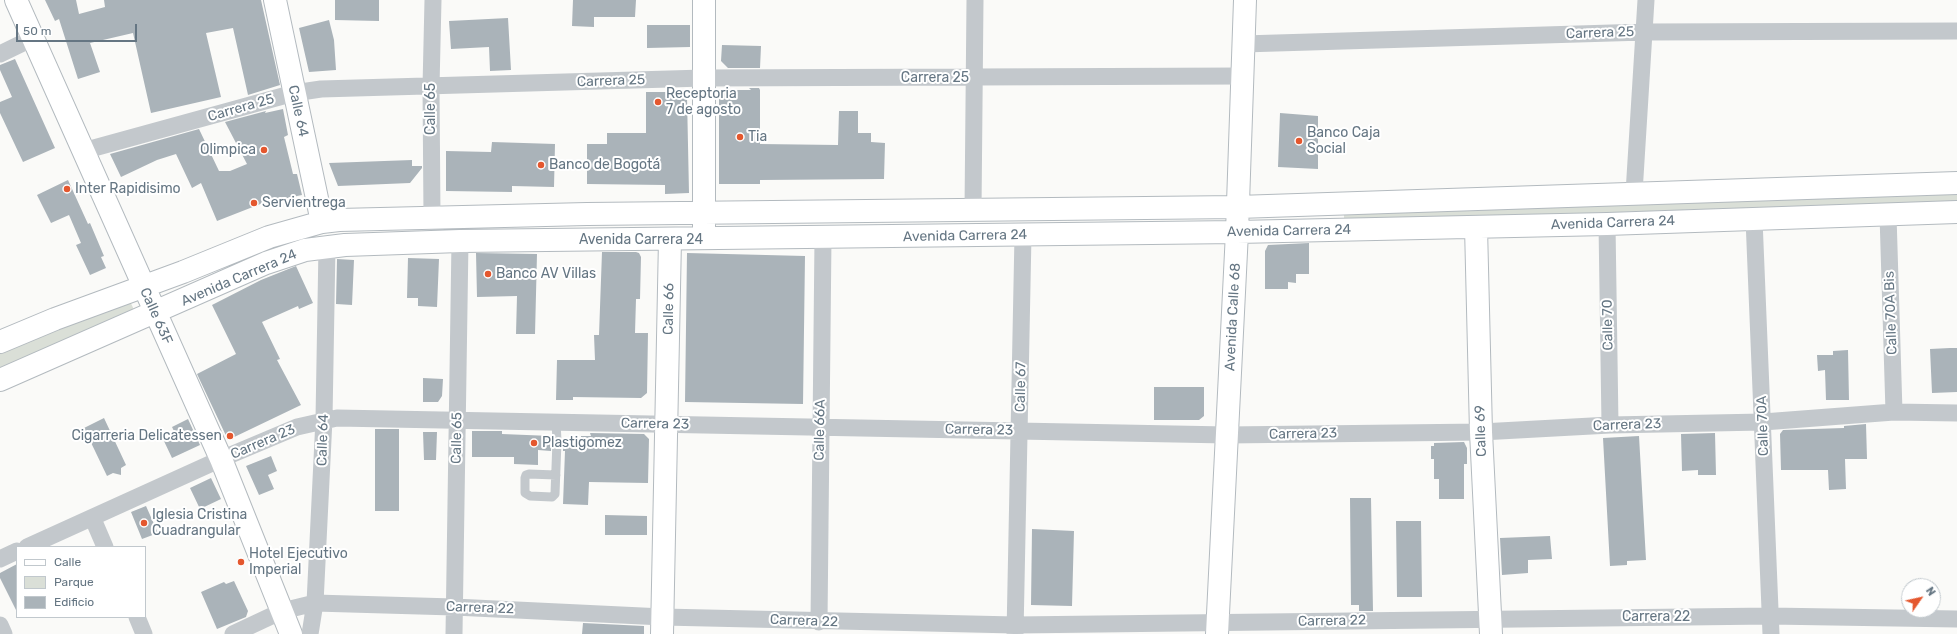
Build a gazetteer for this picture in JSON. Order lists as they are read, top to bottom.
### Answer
{
  "streets": {
    "main road": [
      "Calle 64",
      "Avenida Carrera 24",
      "Calle 66",
      "Calle 63F",
      "Avenida Calle 68",
      "Calle 69"
    ],
    "street": [
      "Carrera 25",
      "Calle 65",
      "Calle 70A Bis",
      "Calle 70",
      "Calle 67",
      "Carrera 23",
      "Calle 70A",
      "Calle 66A",
      "Carrera 22"
    ]
  },
  "crossings": [
    ["Carrera 25", "Calle 65"],
    ["Carrera 25", "Calle 64"],
    ["Carrera 25", "Calle 63F"],
    ["Carrera 25", "Avenida Calle 68"],
    ["Calle 65", "Avenida Carrera 24"],
    ["Calle 65", "Carrera 23"],
    ["Calle 65", "Carrera 22"],
    ["Calle 64", "Avenida Carrera 24"],
    ["Calle 64", "Carrera 23"],
    ["Calle 64", "Carrera 22"],
    ["Avenida Carrera 24", "Calle 66"],
    ["Avenida Carrera 24", "Calle 70A Bis"],
    ["Avenida Carrera 24", "Calle 63F"],
    ["Avenida Carrera 24", "Avenida Calle 68"],
    ["Avenida Carrera 24", "Calle 70"],
    ["Avenida Carrera 24", "Calle 67"],
    ["Avenida Carrera 24", "Calle 70A"],
    ["Avenida Carrera 24", "Calle 66A"],
    ["Avenida Carrera 24", "Calle 69"],
    ["Calle 66", "Carrera 23"],
    ["Calle 66", "Carrera 22"],
    ["Calle 70A Bis", "Carrera 23"],
    ["Calle 63F", "Carrera 23"],
    ["Calle 63F", "Carrera 22"],
    ["Avenida Calle 68", "Carrera 23"],
    ["Avenida Calle 68", "Carrera 22"],
    ["Calle 70", "Carrera 23"],
    ["Calle 67", "Carrera 23"],
    ["Calle 67", "Carrera 22"],
    ["Carrera 23", "Calle 70A"],
    ["Carrera 23", "Calle 66A"],
    ["Carrera 23", "Calle 69"],
    ["Calle 70A", "Carrera 22"],
    ["Calle 66A", "Carrera 22"],
    ["Calle 69", "Carrera 22"]
  ],
  "places": [
    "Receptoria 7 de agosto",
    "Tia",
    "Banco Caja Social",
    "Olimpica",
    "Banco de Bogotá",
    "Inter Rapidisimo",
    "Servientrega",
    "Banco AV Villas",
    "Cigarreria Delicatessen",
    "Plastigomez",
    "Iglesia Cristina Cuadrangular",
    "Hotel Ejecutivo Imperial"
  ],
  "legend": ["Calle", "Parque", "Edificio"],
  "scale_bar": "50 m",
  "north": "top right"
}
